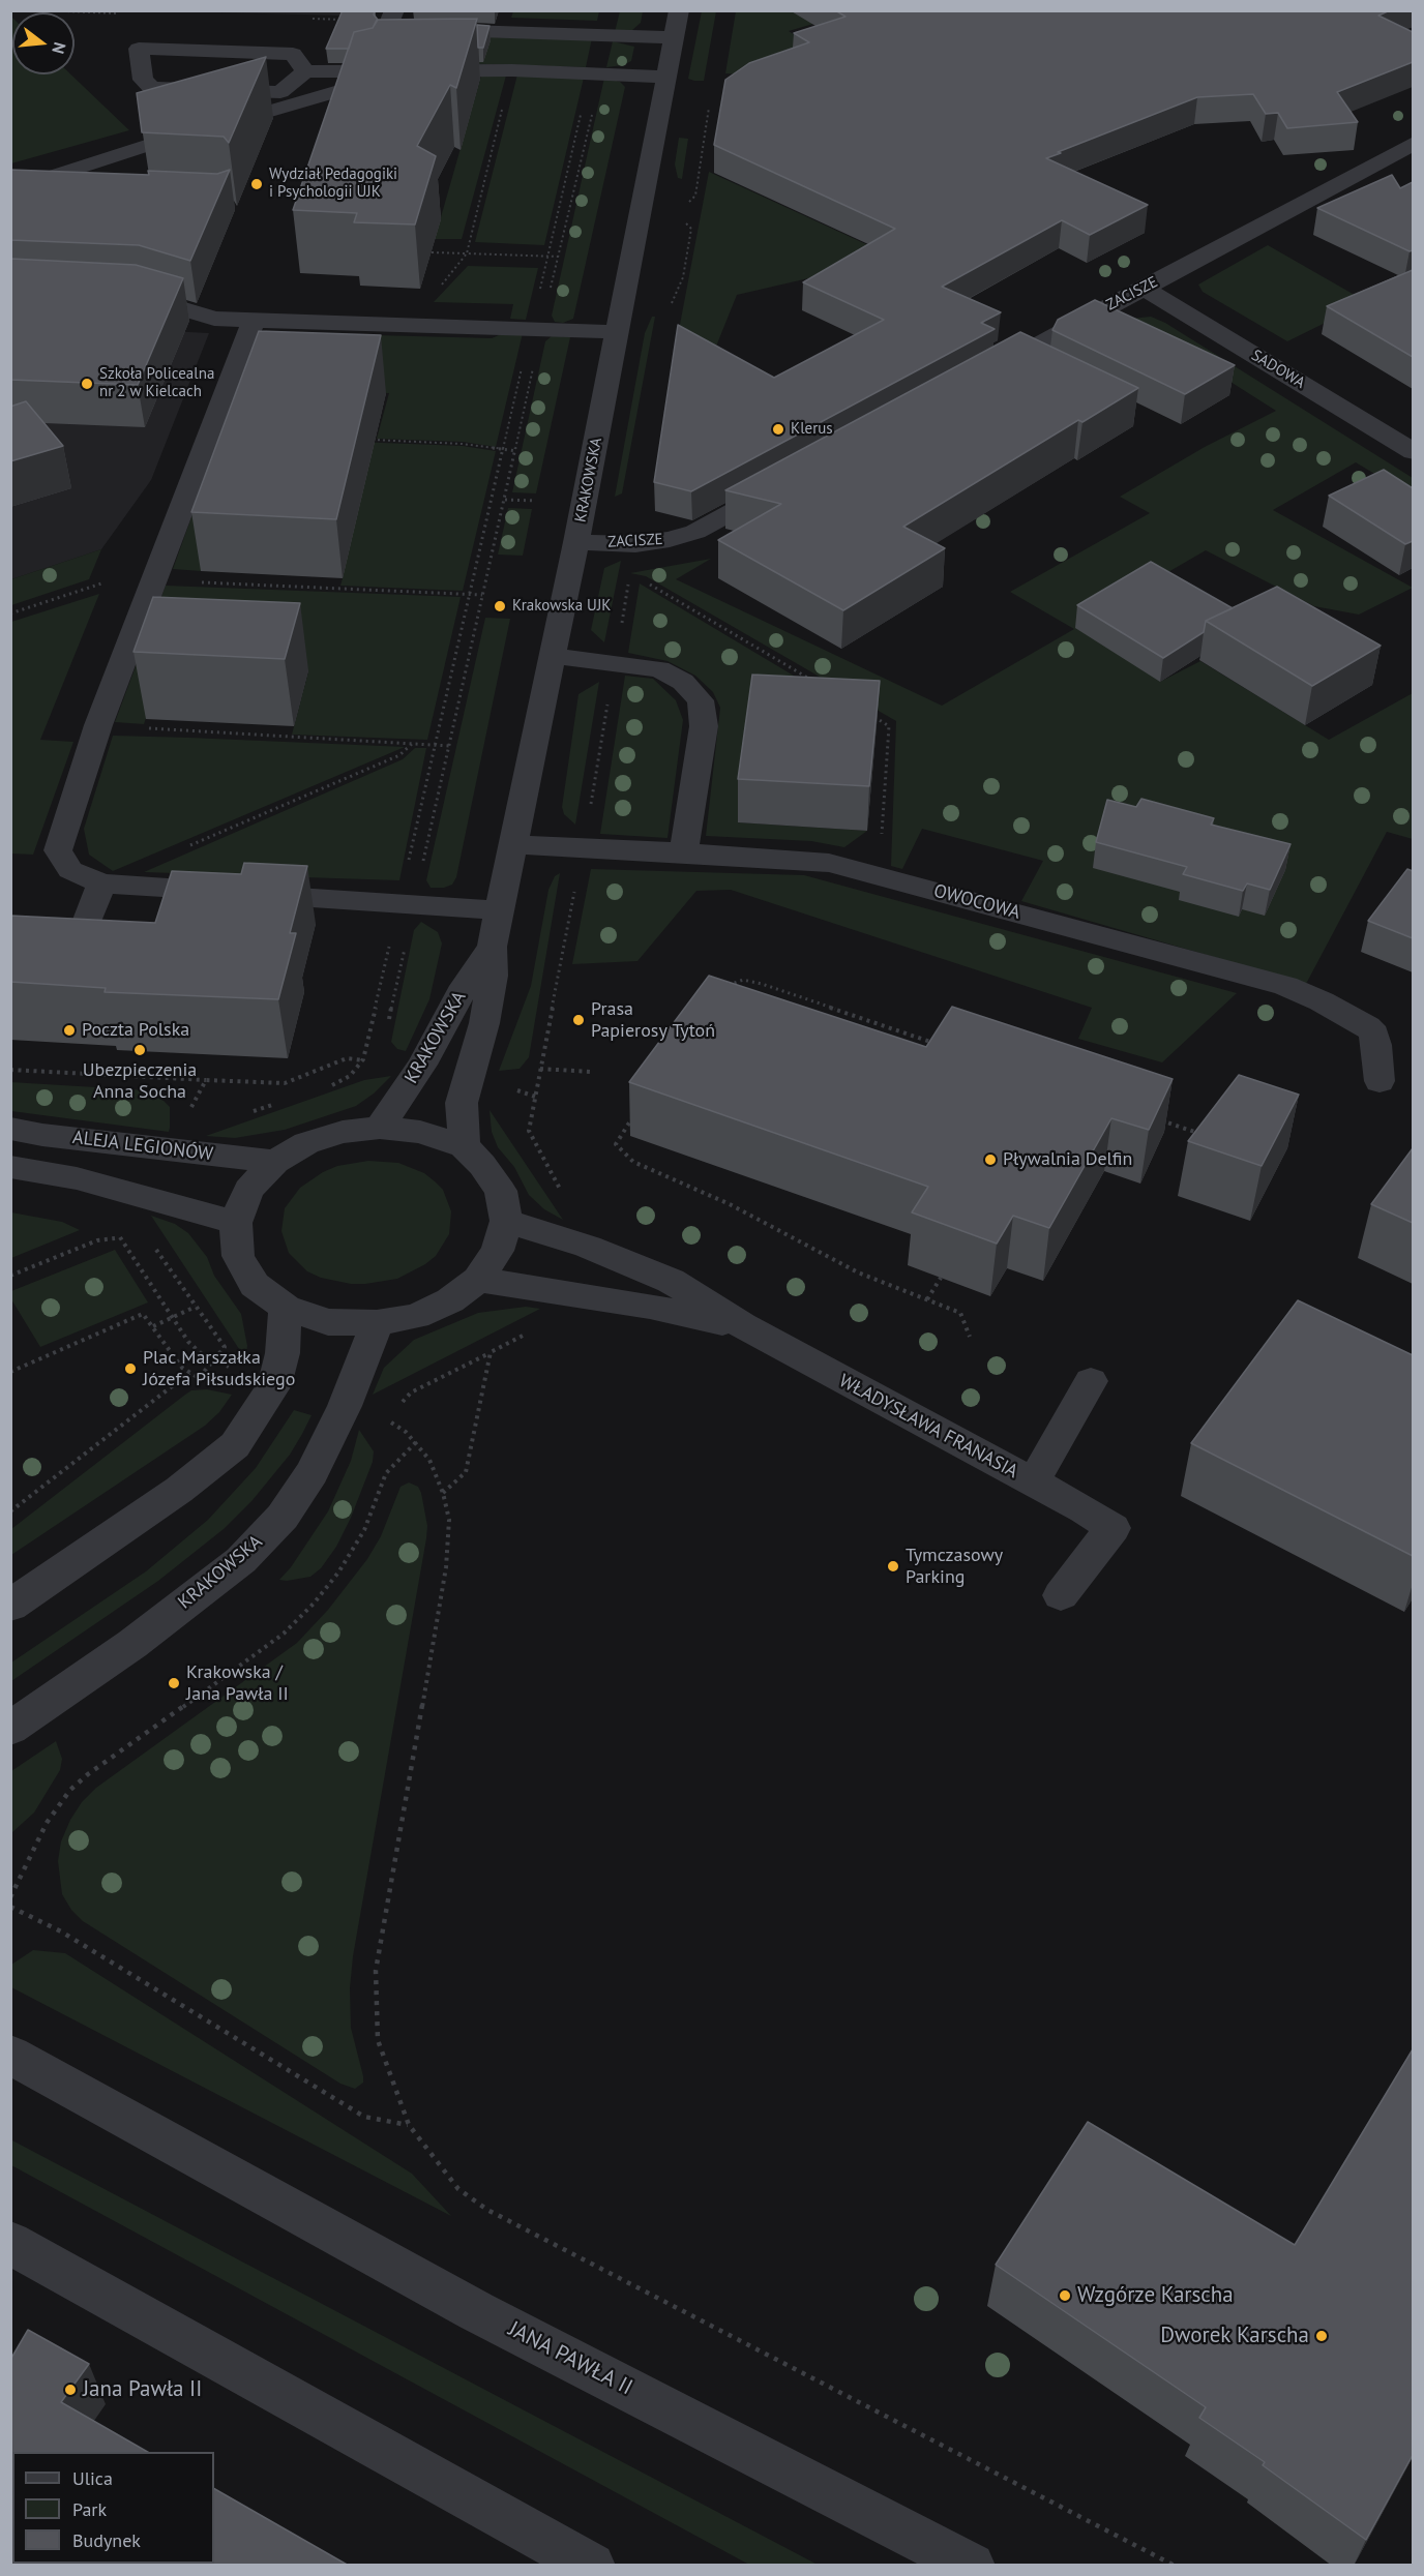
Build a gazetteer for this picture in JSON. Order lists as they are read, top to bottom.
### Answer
{
  "streets": {
    "street": [
      "ZACISZE",
      "SADOWA",
      "KRAKOWSKA",
      "OWOCOWA",
      "ALEJA LEGIONÓW",
      "WŁADYSŁAWA FRANASIA",
      "JANA PAWŁA II"
    ]
  },
  "crossings": [
    ["ZACISZE", "SADOWA"],
    ["ZACISZE", "KRAKOWSKA"],
    ["KRAKOWSKA", "OWOCOWA"]
  ],
  "places": [
    "Wydział Pedagogiki i Psychologii UJK",
    "Szkoła Policealna nr 2 w Kielcach",
    "Klerus",
    "Krakowska UJK",
    "Prasa Papierosy Tytoń",
    "Poczta Polska",
    "Ubezpieczenia Anna Socha",
    "Pływalnia Delfin",
    "Plac Marszałka Józefa Piłsudskiego",
    "Tymczasowy Parking",
    "Krakowska / Jana Pawła II",
    "Wzgórze Karscha",
    "Dworek Karscha",
    "Jana Pawła II"
  ],
  "legend": ["Ulica", "Park", "Budynek"],
  "north": "right"
}
